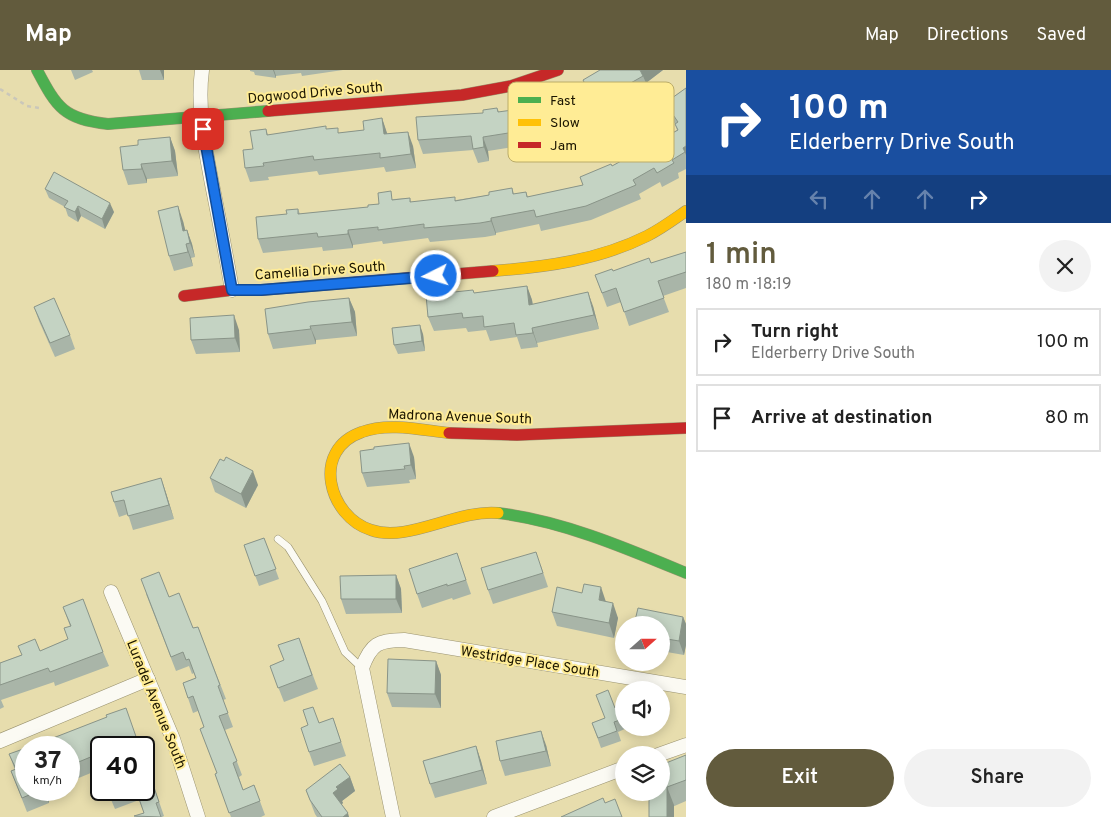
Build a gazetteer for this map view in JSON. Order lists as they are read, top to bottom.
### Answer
{
  "streets": {
    "street": [
      "Dogwood Drive South",
      "Camellia Drive South",
      "Madrona Avenue South",
      "Westridge Place South",
      "Luradel Avenue South"
    ]
  },
  "legend": ["Fast", "Slow", "Jam"],
  "north": "right",
  "page": {
    "header": "Map",
    "nav": ["Map", "Directions", "Saved"],
    "turn": ["100 m", "Elderberry Drive South"],
    "heading": ["1 min", "180 m · 18:19"],
    "list": [
      {
        "name": "Turn right",
        "note": "Elderberry Drive South",
        "value": "100 m"
      },
      {
        "name": "Arrive at destination",
        "value": "80 m"
      }
    ],
    "speed": "37 km/h",
    "limit": "40",
    "buttons": ["Exit", "Share"]
  }
}
